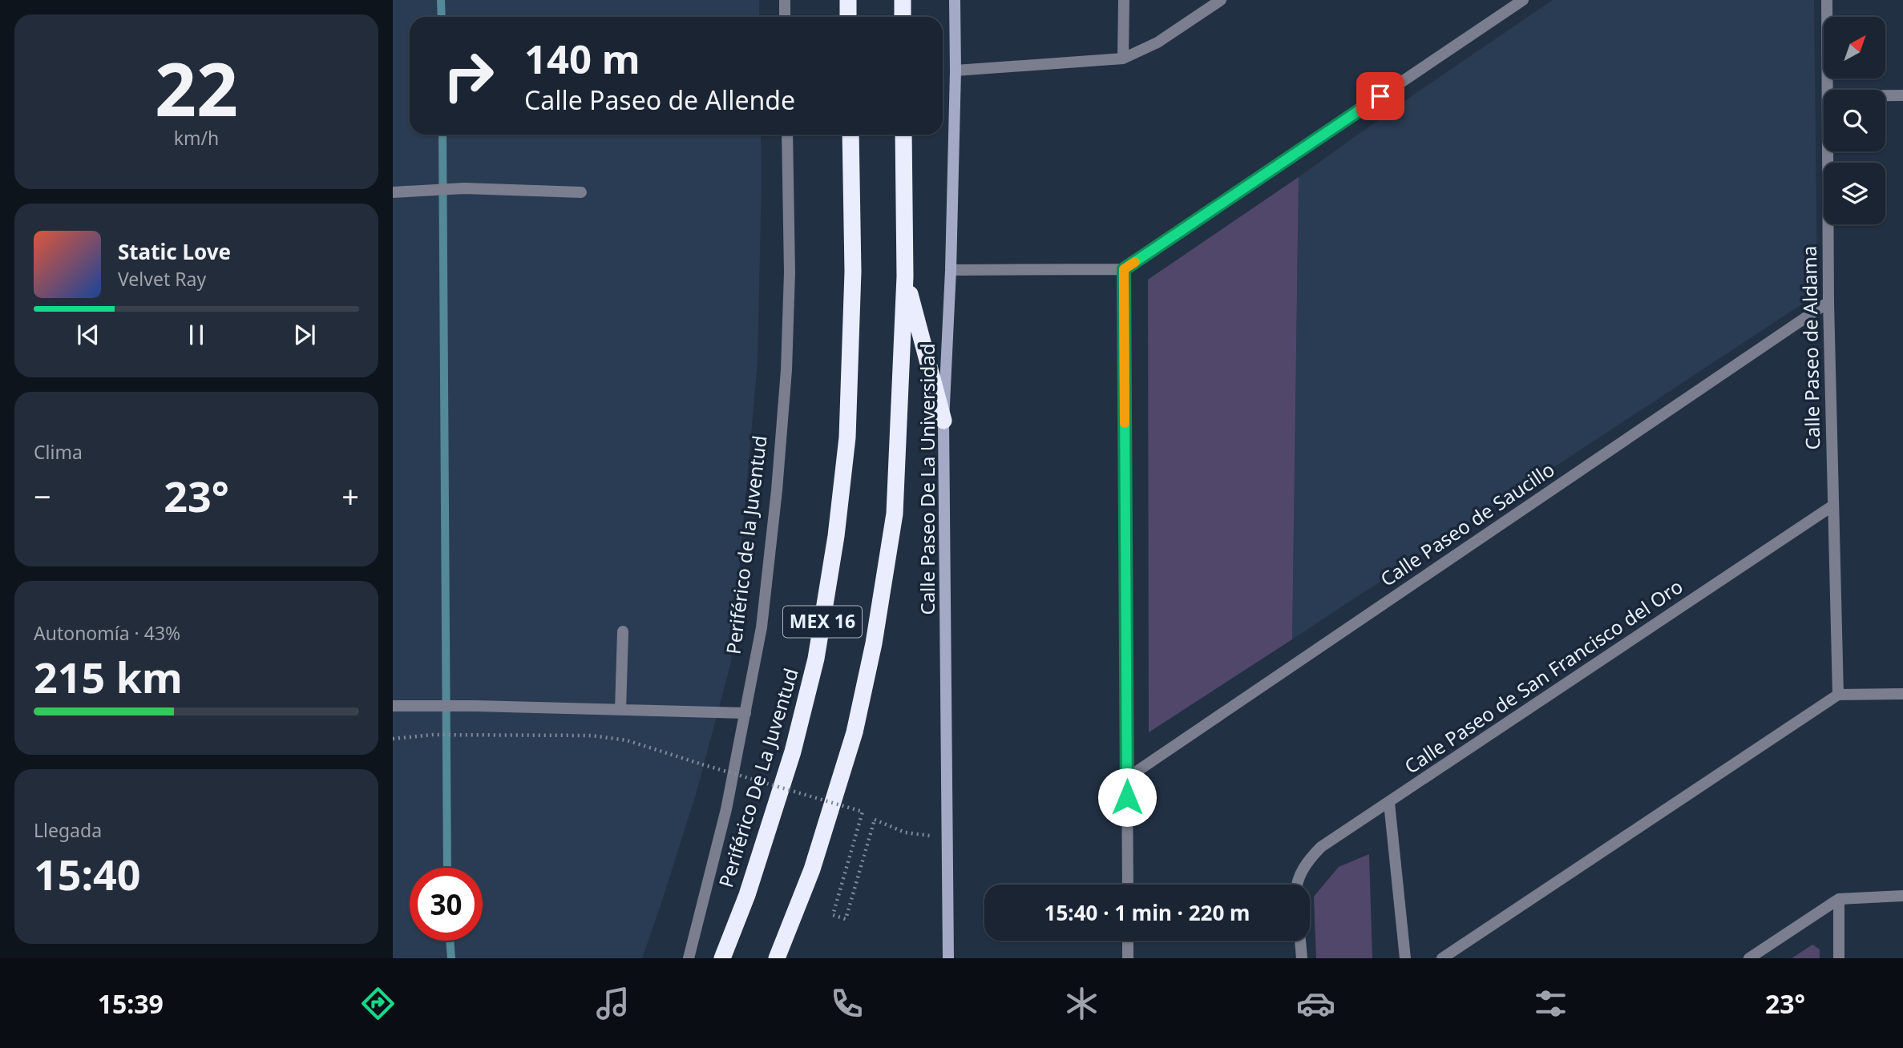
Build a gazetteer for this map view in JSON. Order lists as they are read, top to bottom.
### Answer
{
  "streets": {
    "highway": ["MEX 16", "Periférico De La Juventud"],
    "street": [
      "Calle Paseo de Aldama",
      "Calle Paseo De La Universidad",
      "Calle Paseo de Saucillo",
      "Periférico de la Juventud",
      "Calle Paseo de San Francisco del Oro"
    ]
  },
  "crossings": [
    ["Calle Paseo de Aldama", "Calle Paseo de Saucillo"],
    ["Calle Paseo de Aldama", "Calle Paseo de San Francisco del Oro"]
  ],
  "north": "top right",
  "page": {
    "tile": [
      ["22", "km/h"],
      "Clima",
      ["Autonomía · 43%", "215 km"],
      ["Llegada", "15:40"]
    ],
    "turn": ["140 m", "Calle Paseo de Allende"],
    "song": ["Static Love", "Velvet Ray"],
    "heat": ["−", "23°", "+"],
    "limit": "30",
    "trip": "15:40 · 1 min · 220 m",
    "tabs": ["15:39", "23°"]
  }
}
